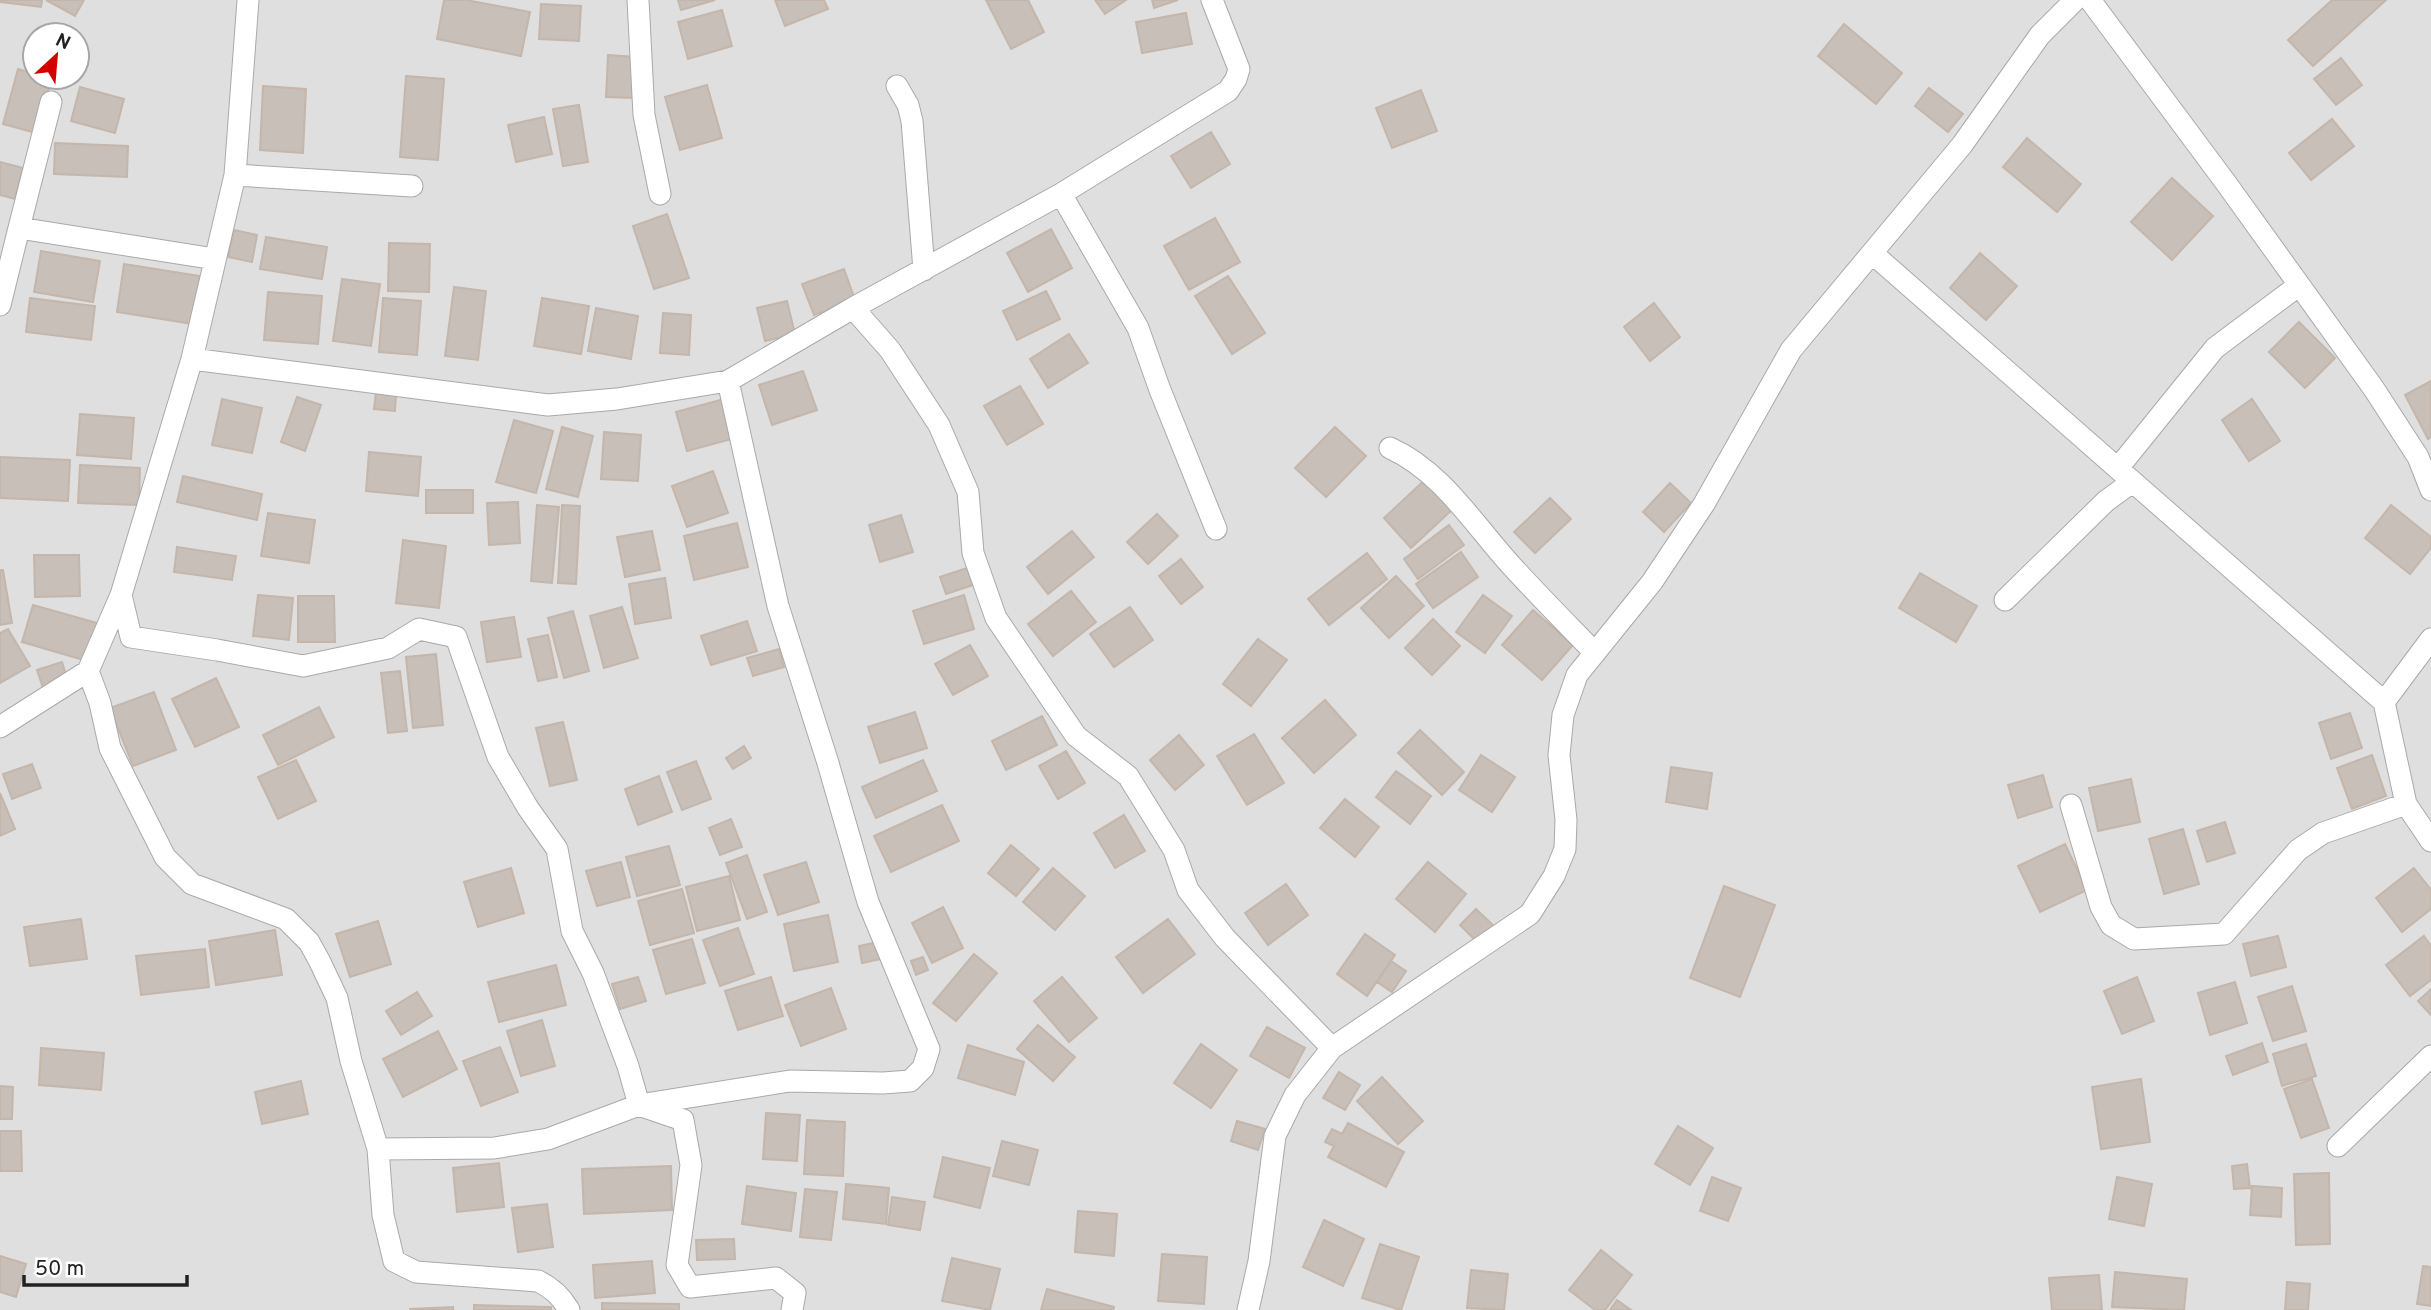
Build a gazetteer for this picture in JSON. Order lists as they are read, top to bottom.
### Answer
{
  "scale_bar": "50 m",
  "north": "top right"
}
